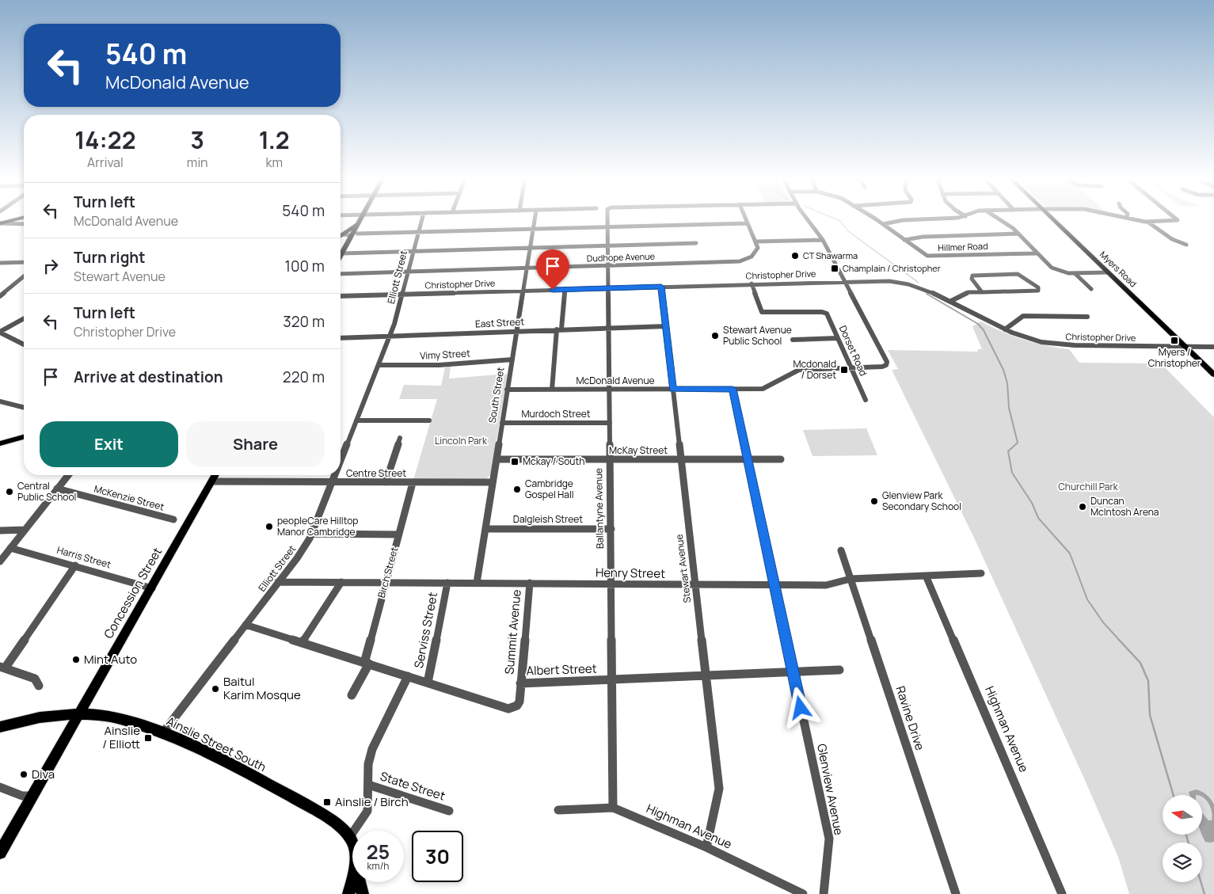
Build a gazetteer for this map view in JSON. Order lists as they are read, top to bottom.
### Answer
{
  "streets": {
    "main road": ["Myers Road", "Concession Street", "Ainslie Street South"],
    "street": [
      "Hillmer Road",
      "Dudhope Avenue",
      "Christopher Drive",
      "Elliott Street",
      "East Street",
      "Dorset Road",
      "Vimy Street",
      "McDonald Avenue",
      "South Street",
      "Murdoch Street",
      "McKay Street",
      "Centre Street",
      "McKenzie Street",
      "Ballantyne Avenue",
      "Dalgleish Street",
      "Harris Street",
      "Stewart Avenue",
      "Birch Street",
      "Henry Street",
      "Serviss Street",
      "Summit Avenue",
      "Albert Street",
      "Ravine Drive",
      "Highman Avenue",
      "State Street",
      "Glenview Avenue"
    ]
  },
  "crossings": [
    ["Dudhope Avenue", "Elliott Street"],
    ["Dudhope Avenue", "South Street"],
    ["Dudhope Avenue", "Ballantyne Avenue"],
    ["Myers Road", "Christopher Drive"],
    ["Christopher Drive", "Elliott Street"],
    ["Christopher Drive", "Dorset Road"],
    ["Christopher Drive", "McDonald Avenue"],
    ["Christopher Drive", "South Street"],
    ["Christopher Drive", "Ballantyne Avenue"],
    ["Christopher Drive", "Stewart Avenue"],
    ["Elliott Street", "East Street"],
    ["Elliott Street", "Vimy Street"],
    ["Elliott Street", "Centre Street"],
    ["Elliott Street", "Henry Street"],
    ["Elliott Street", "Albert Street"],
    ["Elliott Street", "Ainslie Street South"],
    ["East Street", "South Street"],
    ["East Street", "Ballantyne Avenue"],
    ["East Street", "Stewart Avenue"],
    ["Dorset Road", "McDonald Avenue"],
    ["Vimy Street", "South Street"],
    ["McDonald Avenue", "South Street"],
    ["McDonald Avenue", "Ballantyne Avenue"],
    ["McDonald Avenue", "Stewart Avenue"],
    ["McDonald Avenue", "Glenview Avenue"],
    ["South Street", "Murdoch Street"],
    ["South Street", "McKay Street"],
    ["South Street", "Centre Street"],
    ["South Street", "Dalgleish Street"],
    ["South Street", "Henry Street"],
    ["Murdoch Street", "Ballantyne Avenue"],
    ["McKay Street", "Ballantyne Avenue"],
    ["McKay Street", "Stewart Avenue"],
    ["McKay Street", "Glenview Avenue"],
    ["Centre Street", "Birch Street"],
    ["Centre Street", "Concession Street"],
    ["Ballantyne Avenue", "Dalgleish Street"],
    ["Ballantyne Avenue", "Henry Street"],
    ["Ballantyne Avenue", "Albert Street"],
    ["Ballantyne Avenue", "Highman Avenue"],
    ["Harris Street", "Concession Street"],
    ["Stewart Avenue", "Henry Street"],
    ["Stewart Avenue", "Albert Street"],
    ["Stewart Avenue", "Highman Avenue"],
    ["Birch Street", "Henry Street"],
    ["Birch Street", "Albert Street"],
    ["Henry Street", "Serviss Street"],
    ["Henry Street", "Summit Avenue"],
    ["Henry Street", "Ravine Drive"],
    ["Henry Street", "Highman Avenue"],
    ["Henry Street", "Glenview Avenue"],
    ["Concession Street", "Ainslie Street South"],
    ["Serviss Street", "Albert Street"],
    ["Summit Avenue", "Albert Street"],
    ["Albert Street", "Glenview Avenue"]
  ],
  "parks": ["Lincoln Park", "Churchill Park"],
  "places": {
    "other": [
      "CT Shawarma",
      "Stewart Avenue Public School",
      "Cambridge Gospel Hall",
      "Central Public School",
      "Glenview Park Secondary School",
      "Duncan McIntosh Arena",
      "peopleCare Hilltop Manor Cambridge",
      "Mint Auto",
      "Baitul Karim Mosque",
      "Diva"
    ],
    "transit": [
      "Champlain / Christopher",
      "Myers / Christopher",
      "Mcdonald / Dorset",
      "Mckay / South",
      "Ainslie / Elliott",
      "Ainslie / Birch"
    ]
  },
  "north": "left",
  "page": {
    "turn": ["540 m", "McDonald Avenue"],
    "eta": [
      "14:22",
      "Arrival",
      "3",
      "min",
      "1.2",
      "km"
    ],
    "list": [
      {
        "name": "Turn left",
        "note": "McDonald Avenue",
        "value": "540 m"
      },
      {
        "name": "Turn right",
        "note": "Stewart Avenue",
        "value": "100 m"
      },
      {
        "name": "Turn left",
        "note": "Christopher Drive",
        "value": "320 m"
      },
      {
        "name": "Arrive at destination",
        "value": "220 m"
      }
    ],
    "buttons": ["Exit", "Share"],
    "speed": "25 km/h",
    "limit": "30"
  }
}
